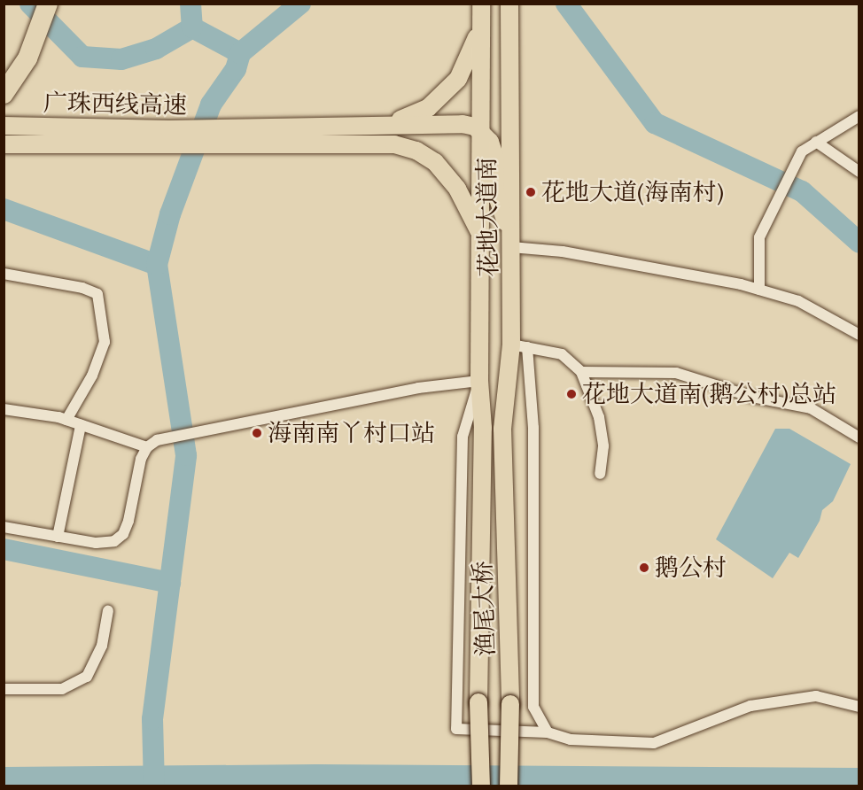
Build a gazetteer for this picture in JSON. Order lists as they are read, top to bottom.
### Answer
{
  "streets": {
    "main road": ["广珠西线高速", "花地大道南", "渔尾大桥"]
  },
  "crossings": [
    ["广珠西线高速", "花地大道南"],
    ["花地大道南", "渔尾大桥"]
  ],
  "places": [
    "花地大道(海南村)",
    "花地大道南(鹅公村)总站",
    "海南南丫村口站",
    "鹅公村"
  ]
}
